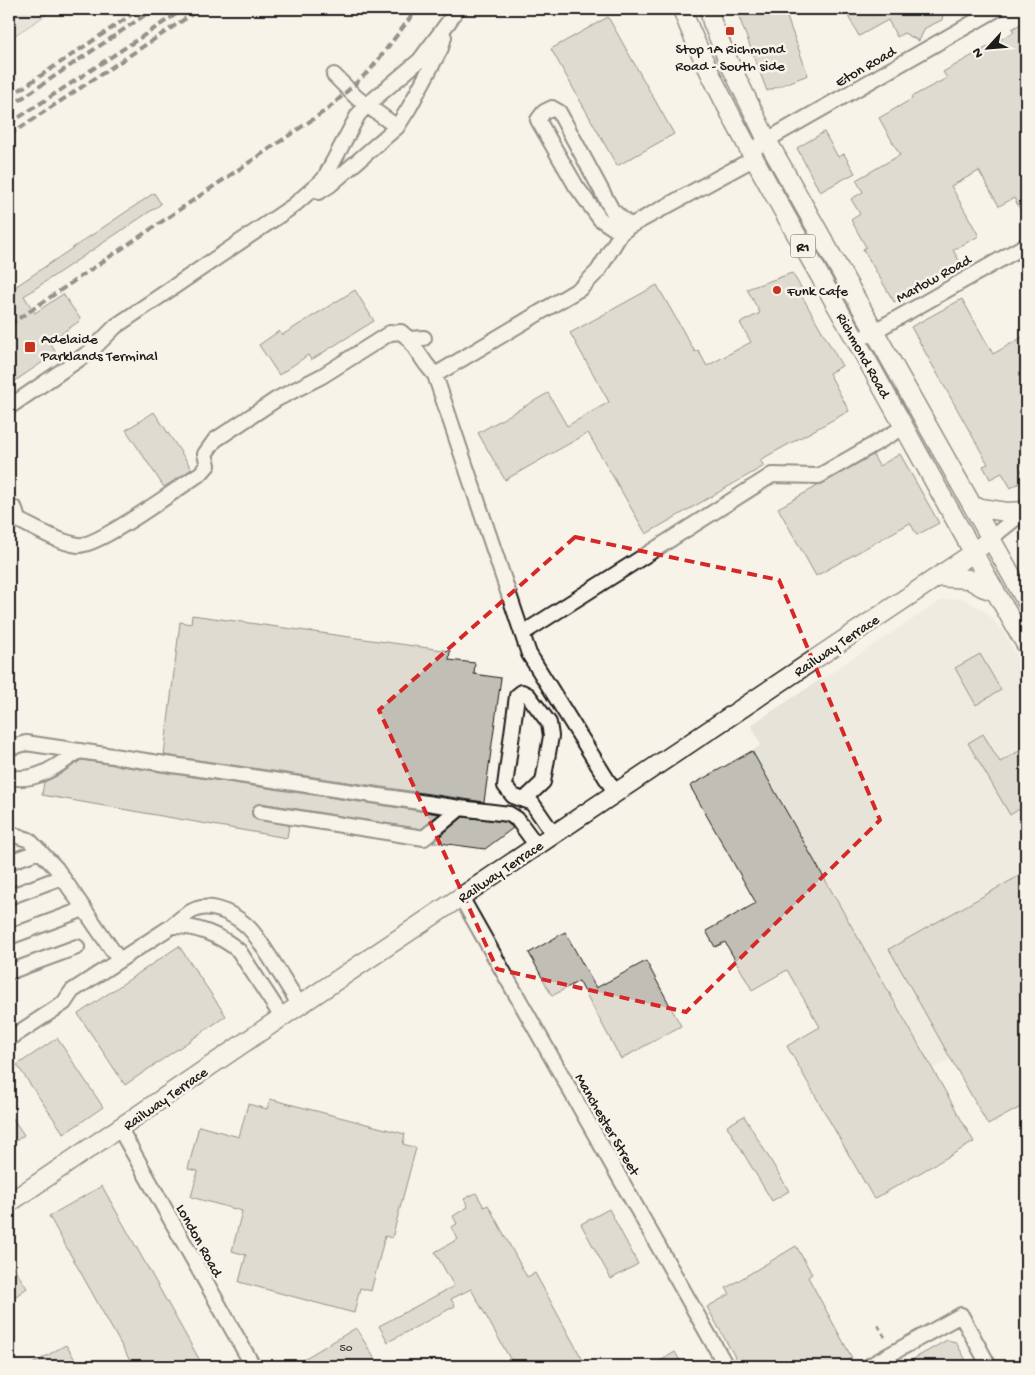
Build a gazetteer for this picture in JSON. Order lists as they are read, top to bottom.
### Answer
{
  "streets": {
    "main road": ["R1", "Richmond Road", "Railway Terrace"],
    "street": [
      "Eton Road",
      "Marlow Road",
      "Manchester Street",
      "London Road"
    ]
  },
  "crossings": [
    ["Eton Road", "Richmond Road"],
    ["Marlow Road", "Richmond Road"],
    ["Richmond Road", "Railway Terrace"],
    ["Railway Terrace", "Manchester Street"],
    ["Railway Terrace", "London Road"]
  ],
  "places": {
    "transit": ["Stop 1A Richmond Road - South side", "Adelaide Parklands Terminal"],
    "other": ["Funk Cafe"]
  },
  "house_numbers": ["50"],
  "north": "bottom left"
}
